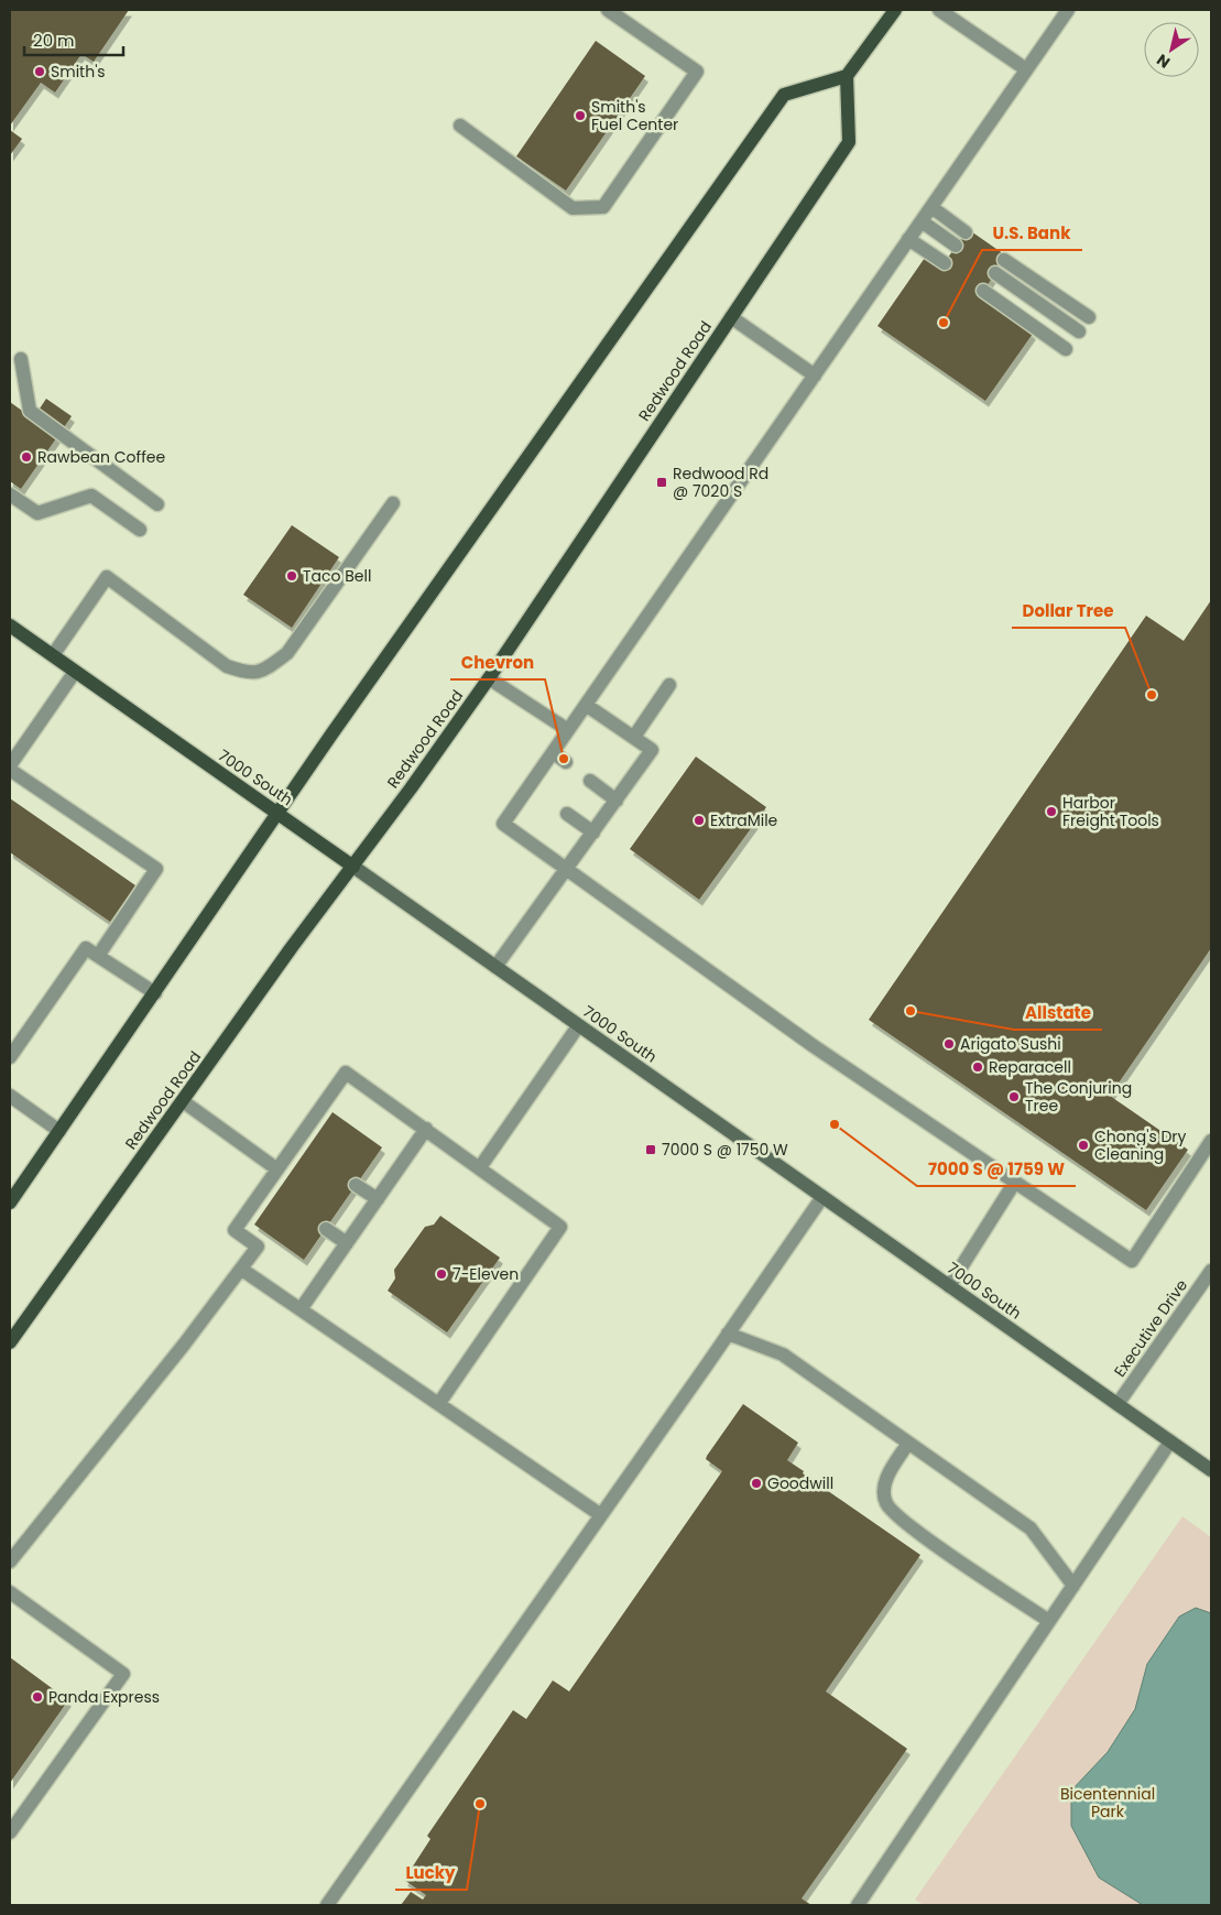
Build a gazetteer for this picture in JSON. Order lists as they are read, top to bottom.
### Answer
{
  "streets": {
    "main road": ["Redwood Road", "7000 South"],
    "street": ["Executive Drive"]
  },
  "crossings": [
    ["Redwood Road", "7000 South"],
    ["7000 South", "Executive Drive"]
  ],
  "parks": ["Bicentennial Park"],
  "places": {
    "other": [
      "Smith's",
      "Smith's Fuel Center",
      "U.S. Bank",
      "Rawbean Coffee",
      "Taco Bell",
      "Dollar Tree",
      "Chevron",
      "Harbor Freight Tools",
      "ExtraMile",
      "Allstate",
      "Arigato Sushi",
      "Reparacell",
      "The Conjuring Tree",
      "7000 S @ 1759 W",
      "Chong's Dry Cleaning",
      "7-Eleven",
      "Goodwill",
      "Panda Express",
      "Lucky"
    ],
    "transit": ["Redwood Rd @ 7020 S", "7000 S @ 1750 W"]
  },
  "scale_bar": "20 m",
  "north": "bottom left"
}
